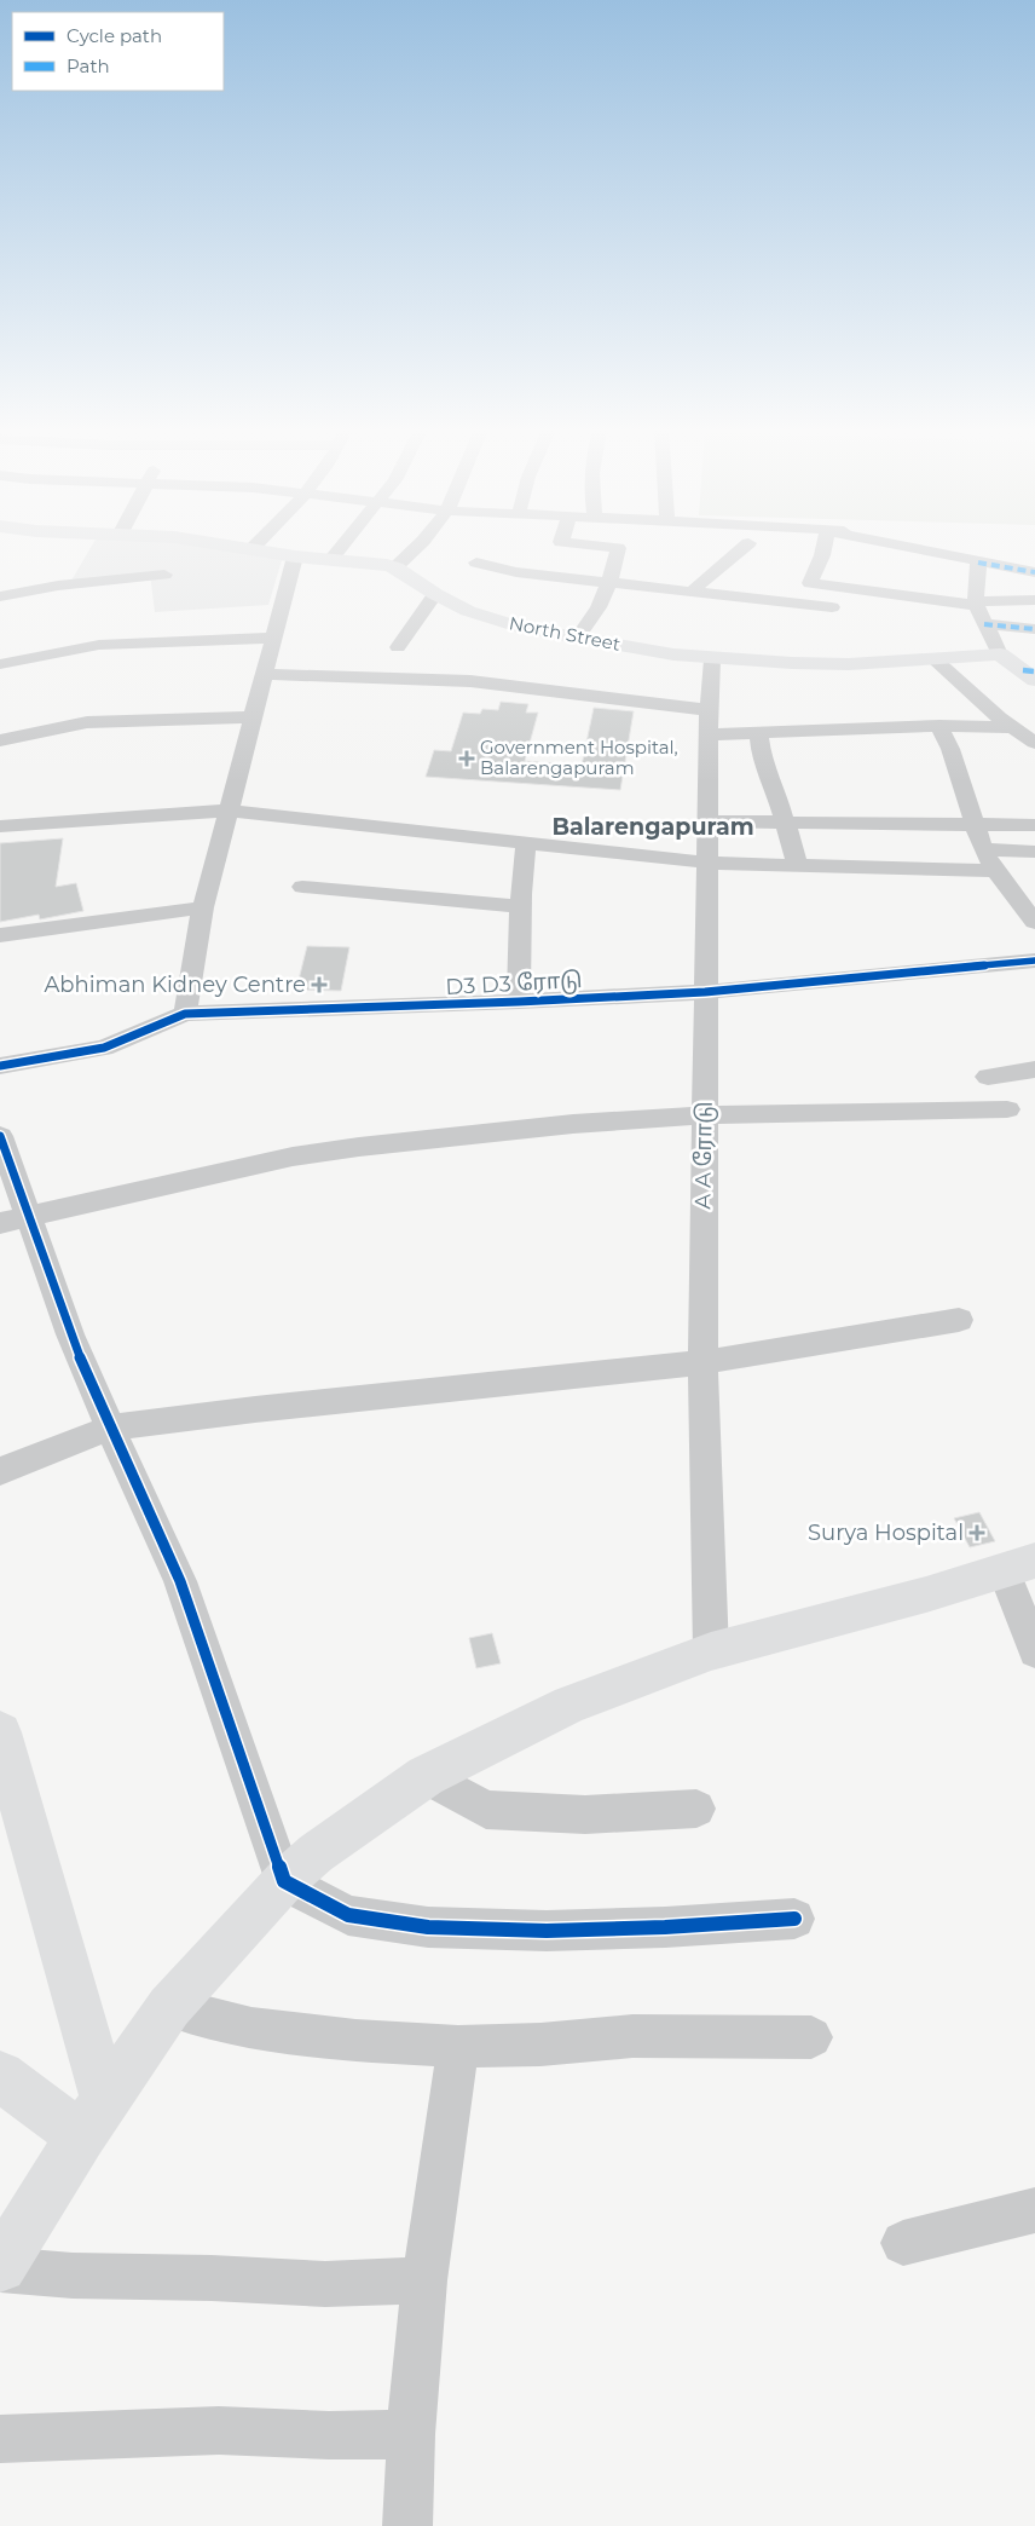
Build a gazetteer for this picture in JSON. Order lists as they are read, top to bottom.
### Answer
{
  "streets": {
    "street": ["North Street", "D3 D3 ரோடு", "A A ரோடு"]
  },
  "crossings": [
    ["North Street", "A A ரோடு"],
    ["D3 D3 ரோடு", "A A ரோடு"]
  ],
  "districts": ["Balarengapuram"],
  "places": {
    "health": ["Government Hospital, Balarengapuram", "Abhiman Kidney Centre", "Surya Hospital"]
  },
  "legend": ["Cycle path", "Path"]
}
